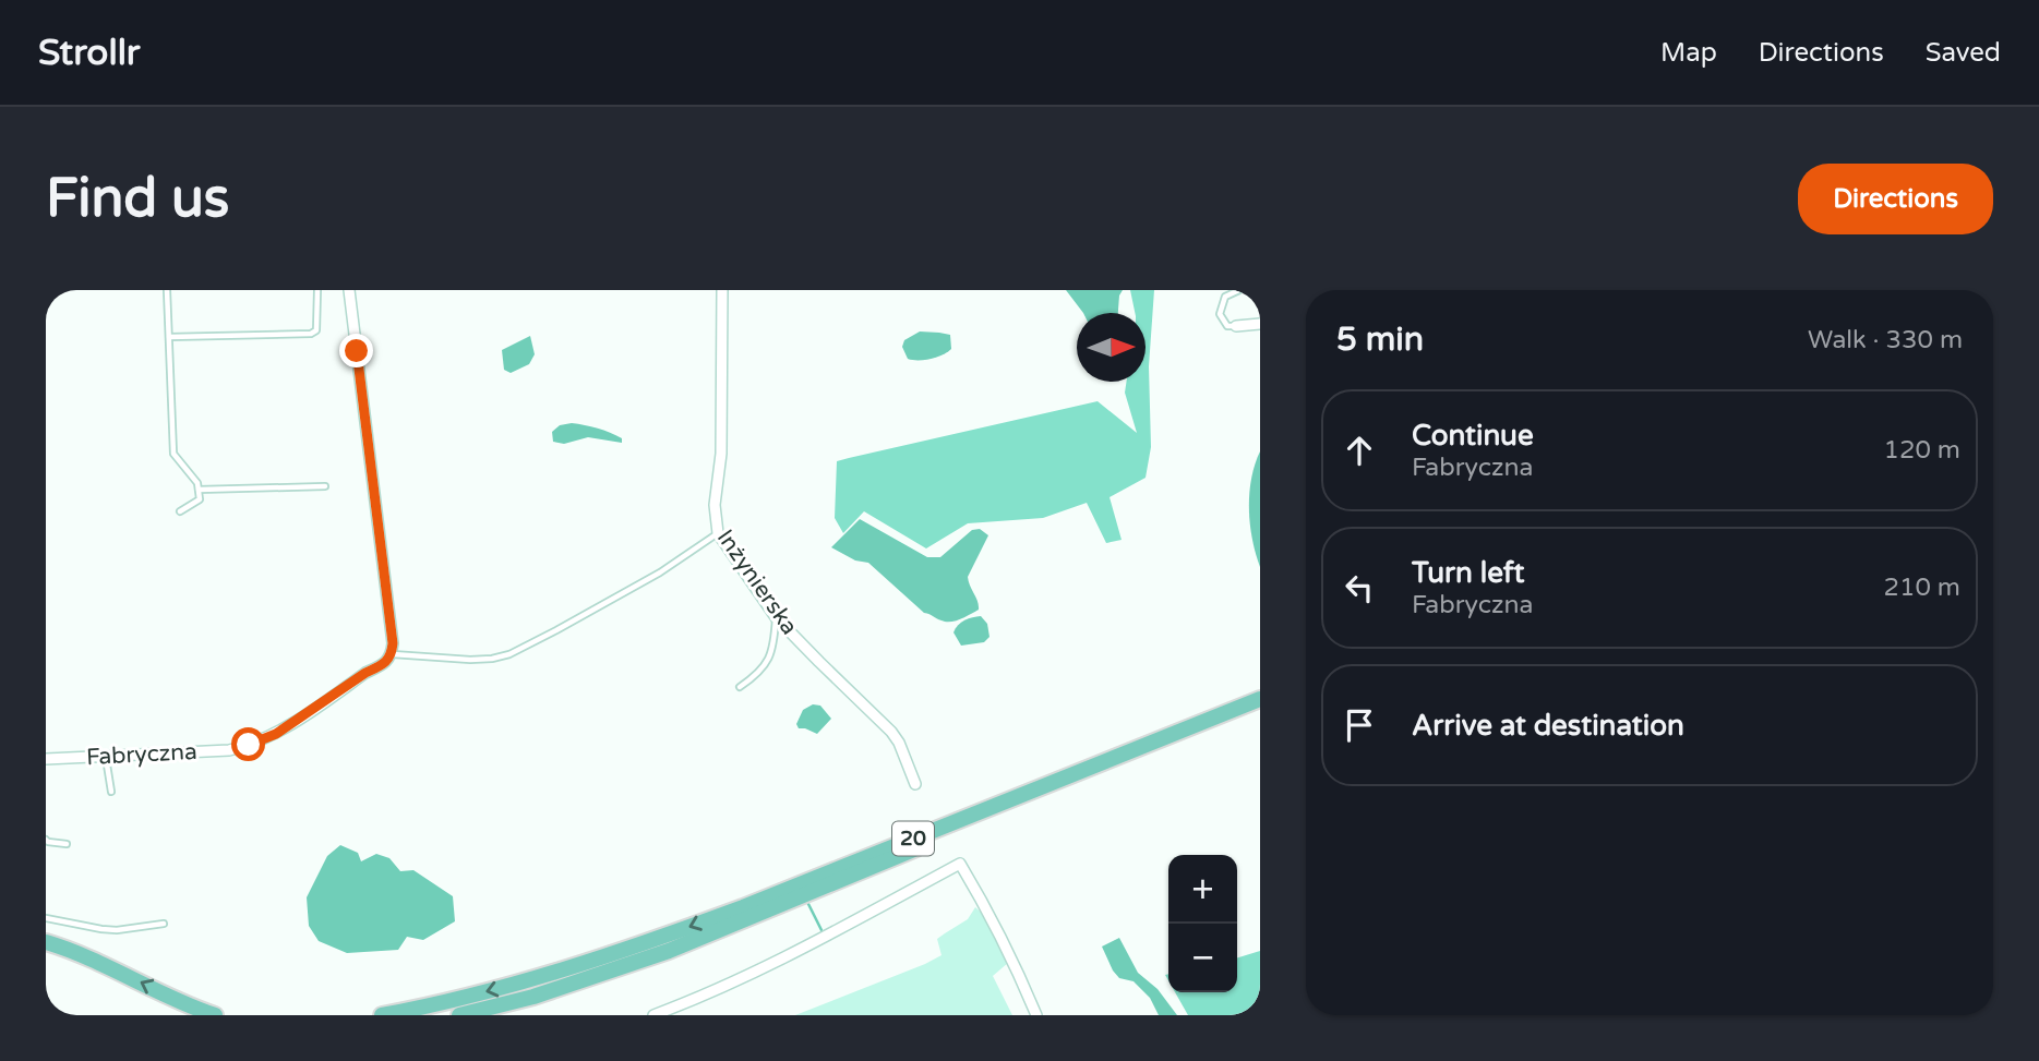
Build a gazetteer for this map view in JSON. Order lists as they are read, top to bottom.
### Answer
{
  "streets": {
    "main road": ["20"],
    "street": ["Inżynierska", "Fabryczna"]
  },
  "north": "right",
  "page": {
    "header": "Strollr",
    "nav": ["Map", "Directions", "Saved"],
    "buttons": "Directions",
    "title": "Find us",
    "heading": ["5 min", "Walk · 330 m"],
    "list": [
      ["Continue", "Fabryczna", "120 m"],
      ["Turn left", "Fabryczna", "210 m"],
      "Arrive at destination"
    ],
    "map_buttons": ["+", "−"]
  }
}
